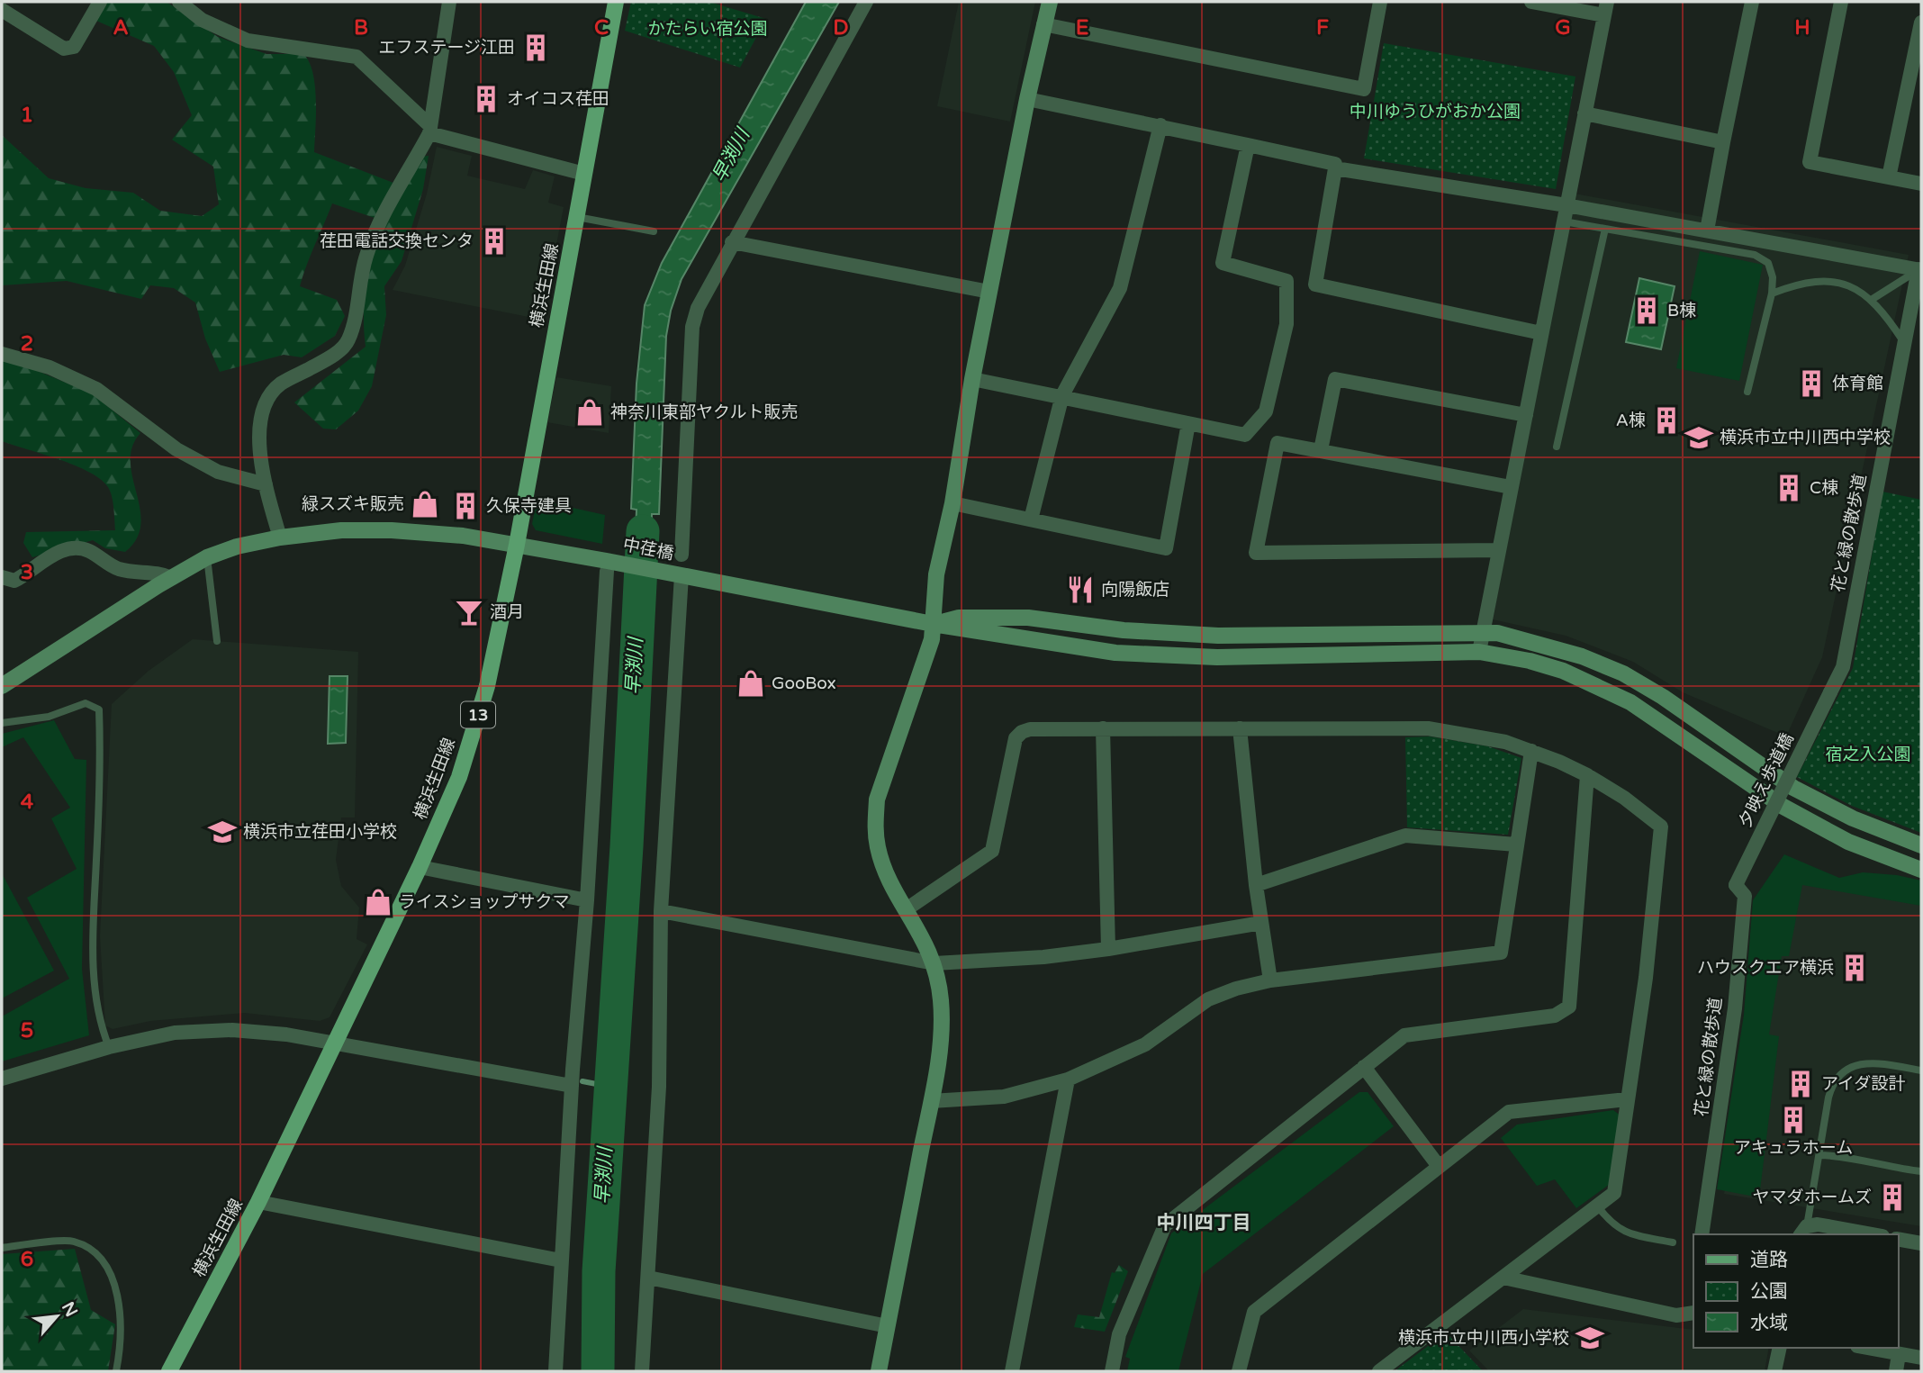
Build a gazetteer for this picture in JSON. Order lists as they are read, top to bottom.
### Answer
{
  "streets": {
    "main road": ["横浜生田線", "13"],
    "street": ["花と緑の散歩道", "中荏橋", "夕映え歩道橋"]
  },
  "crossings": [
    ["横浜生田線", "中荏橋"],
    ["花と緑の散歩道", "夕映え歩道橋"]
  ],
  "districts": ["中川四丁目"],
  "water": ["早渕川"],
  "parks": ["かたらい宿公園", "中川ゆうひがおか公園", "宿之入公園"],
  "places": {
    "building": [
      "エフステージ江田",
      "オイコス荏田",
      "荏田電話交換センタ",
      "B棟",
      "体育館",
      "A棟",
      "C棟",
      "久保寺建具",
      "ハウスクエア横浜",
      "アイダ設計",
      "アキュラホーム",
      "ヤマダホームズ"
    ],
    "shop": [
      "神奈川東部ヤクルト販売",
      "緑スズキ販売",
      "GooBox",
      "ライスショップサクマ"
    ],
    "school or university": ["横浜市立中川西中学校", "横浜市立荏田小学校", "横浜市立中川西小学校"],
    "restaurant": ["向陽飯店"],
    "bar": ["酒月"]
  },
  "legend": ["道路", "公園", "水域"],
  "north": "top right",
  "grid": {
    "columns": [
      "A",
      "B",
      "C",
      "D",
      "E",
      "F",
      "G",
      "H"
    ],
    "rows": [
      "1",
      "2",
      "3",
      "4",
      "5",
      "6"
    ]
  }
}
